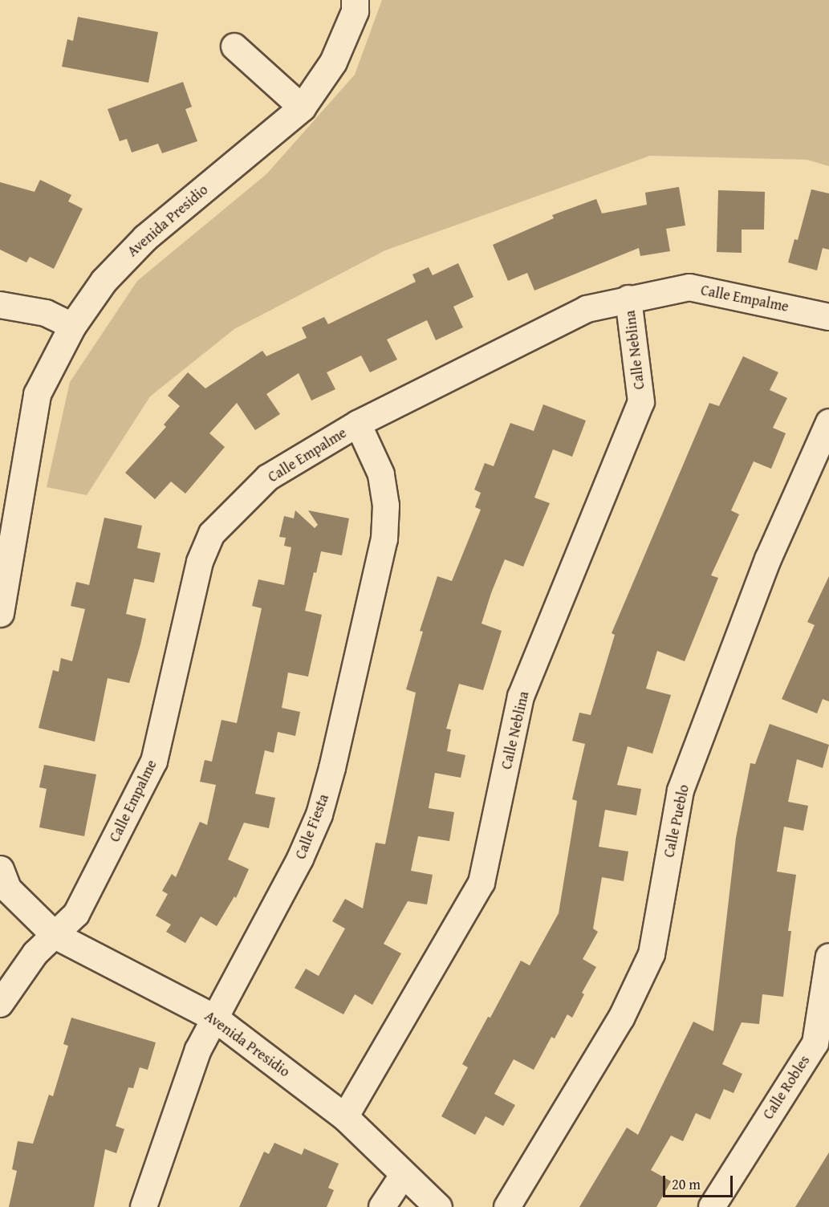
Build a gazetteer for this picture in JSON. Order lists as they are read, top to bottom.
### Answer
{
  "streets": {
    "street": [
      "Avenida Presidio",
      "Calle Empalme",
      "Calle Neblina",
      "Calle Pueblo",
      "Calle Fiesta",
      "Calle Robles"
    ]
  },
  "crossings": [
    ["Avenida Presidio", "Calle Empalme"],
    ["Avenida Presidio", "Calle Neblina"],
    ["Avenida Presidio", "Calle Fiesta"],
    ["Calle Empalme", "Calle Neblina"],
    ["Calle Empalme", "Calle Fiesta"]
  ],
  "scale_bar": "20 m"
}
